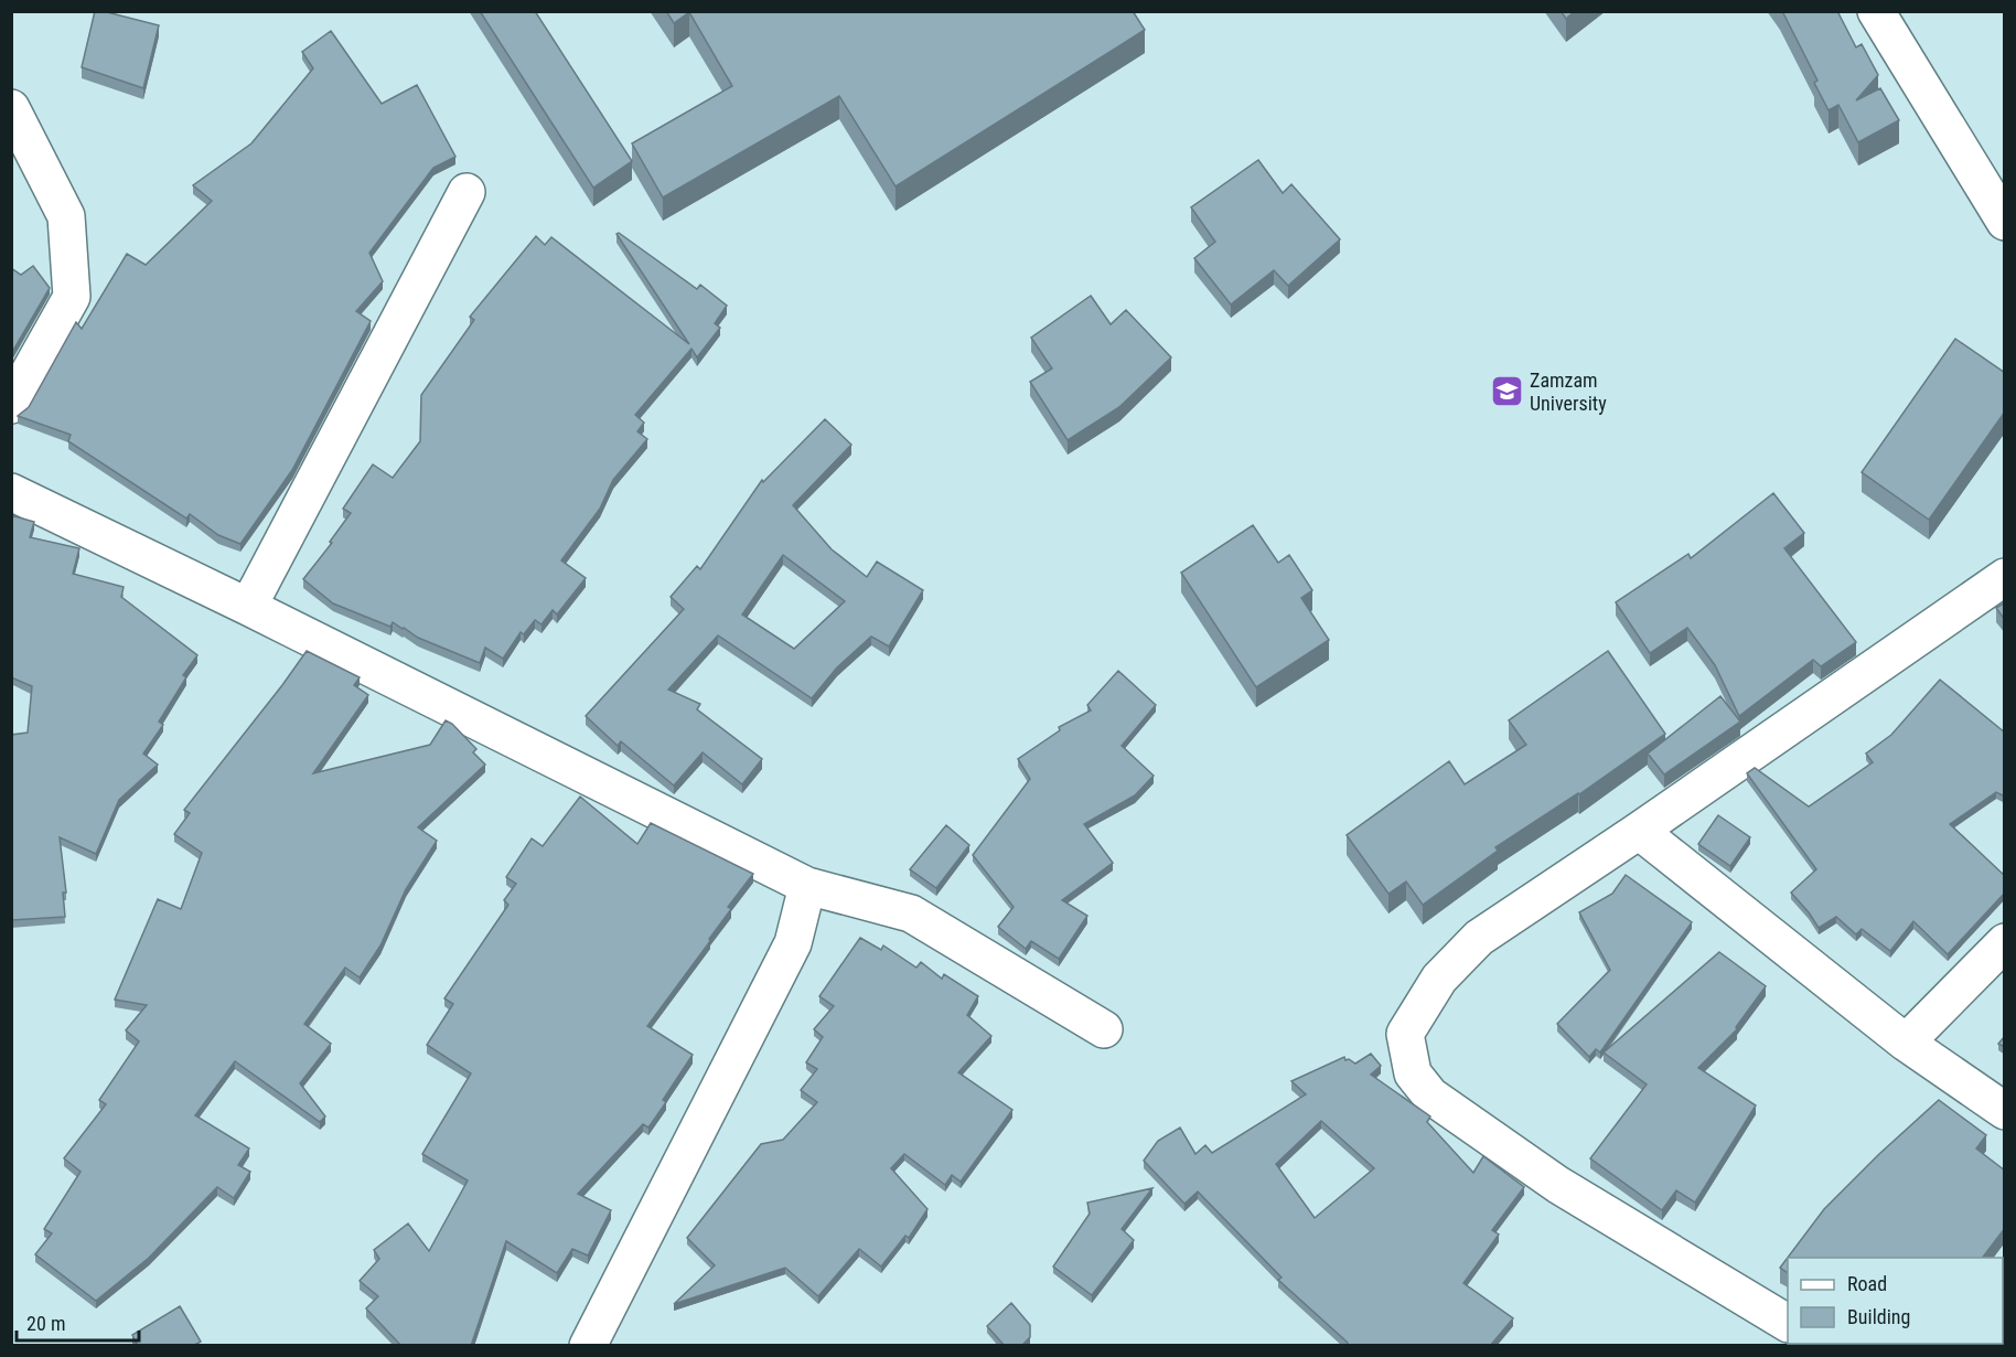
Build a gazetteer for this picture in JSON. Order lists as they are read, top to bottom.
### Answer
{
  "places": {
    "school or university": ["Zamzam University"]
  },
  "legend": ["Road", "Building"],
  "scale_bar": "20 m"
}
